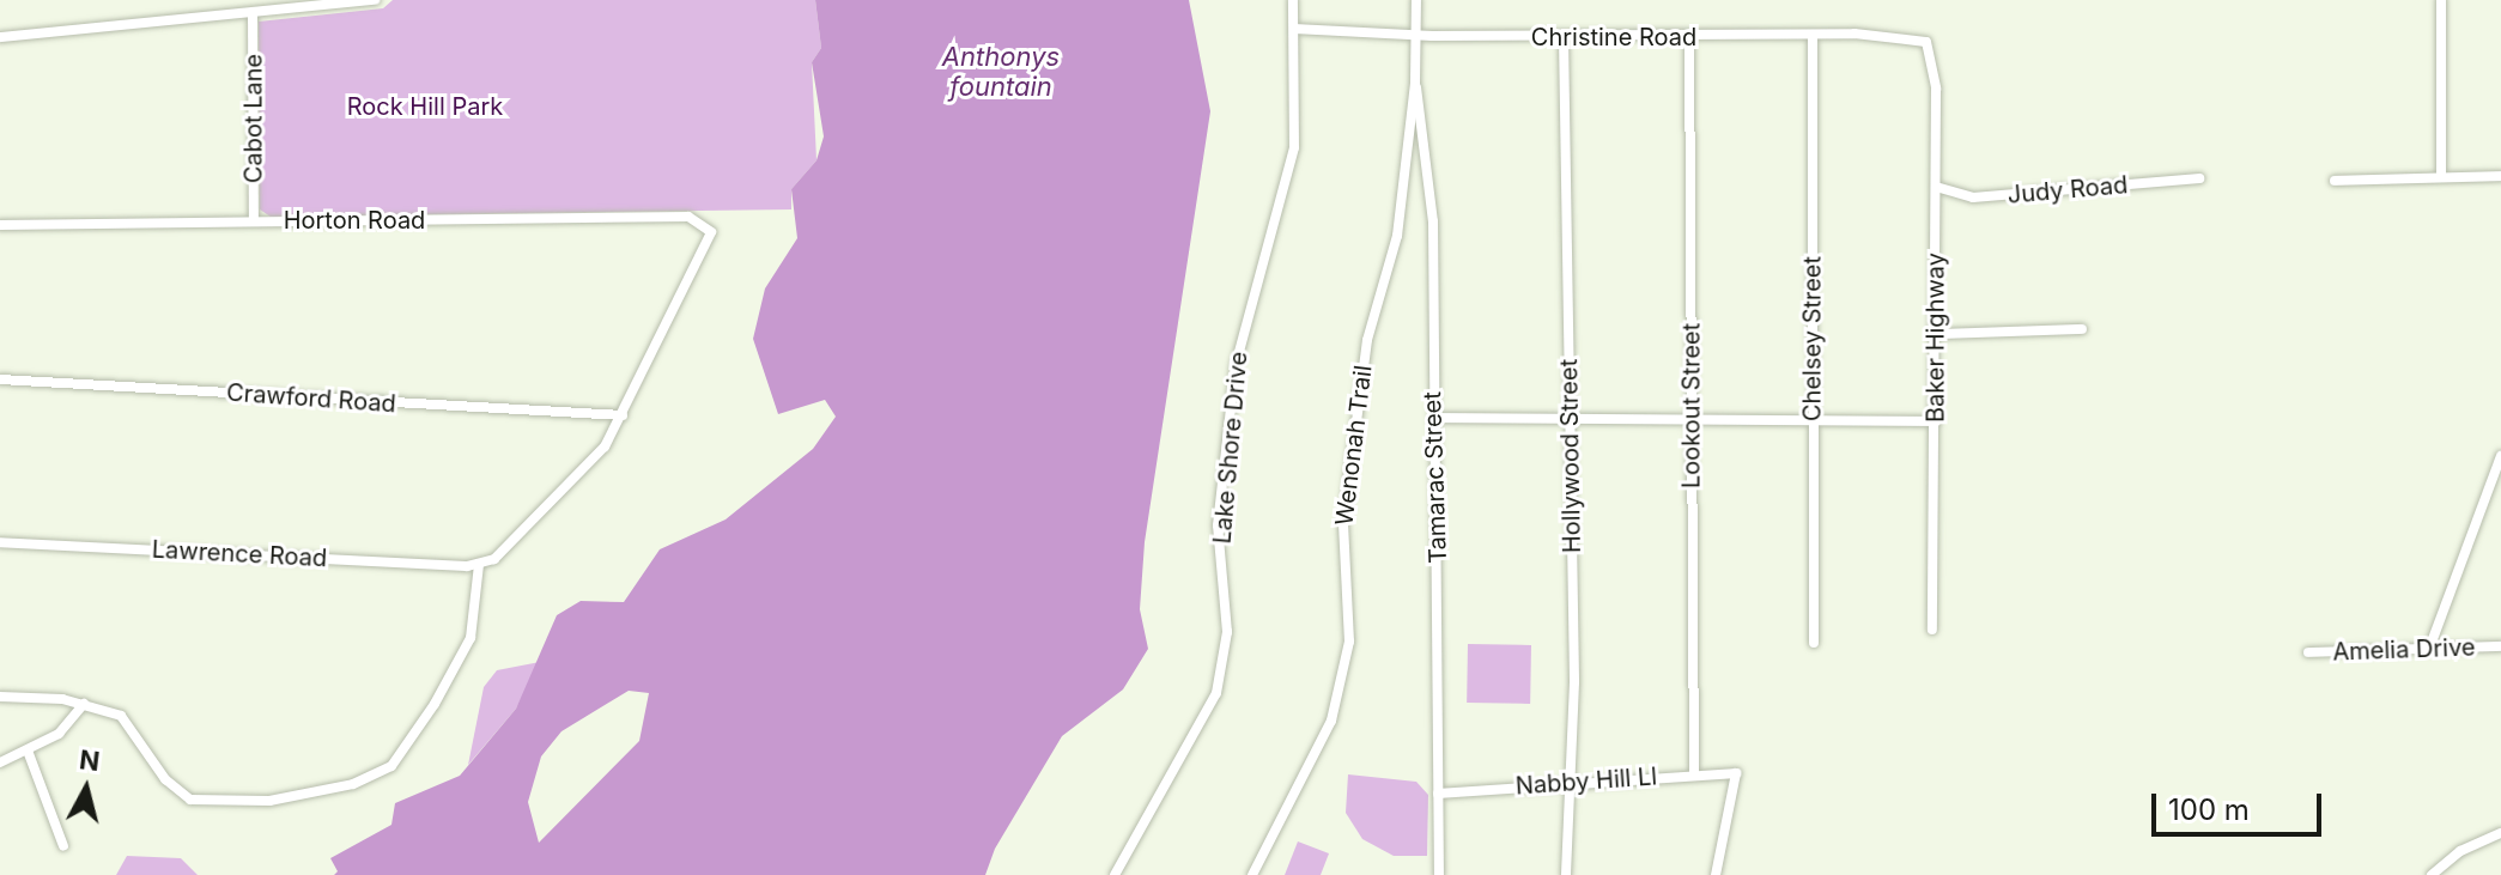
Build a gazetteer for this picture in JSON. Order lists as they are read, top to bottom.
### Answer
{
  "streets": {
    "street": [
      "Christine Road",
      "Cabot Lane",
      "Judy Road",
      "Horton Road",
      "Baker Highway",
      "Chelsey Street",
      "Crawford Road",
      "Lookout Street",
      "Wenonah Trail",
      "Lake Shore Drive",
      "Hollywood Street",
      "Tamarac Street",
      "Lawrence Road",
      "Amelia Drive",
      "Nabby Hill Ll"
    ]
  },
  "crossings": [
    ["Christine Road", "Baker Highway"],
    ["Christine Road", "Chelsey Street"],
    ["Christine Road", "Lookout Street"],
    ["Christine Road", "Wenonah Trail"],
    ["Christine Road", "Lake Shore Drive"],
    ["Christine Road", "Hollywood Street"],
    ["Cabot Lane", "Horton Road"],
    ["Judy Road", "Baker Highway"],
    ["Horton Road", "Crawford Road"],
    ["Lookout Street", "Nabby Hill Ll"],
    ["Wenonah Trail", "Tamarac Street"],
    ["Hollywood Street", "Nabby Hill Ll"],
    ["Tamarac Street", "Nabby Hill Ll"]
  ],
  "water": ["Anthonys fountain"],
  "parks": ["Rock Hill Park"],
  "scale_bar": "100 m",
  "north": "top"
}
